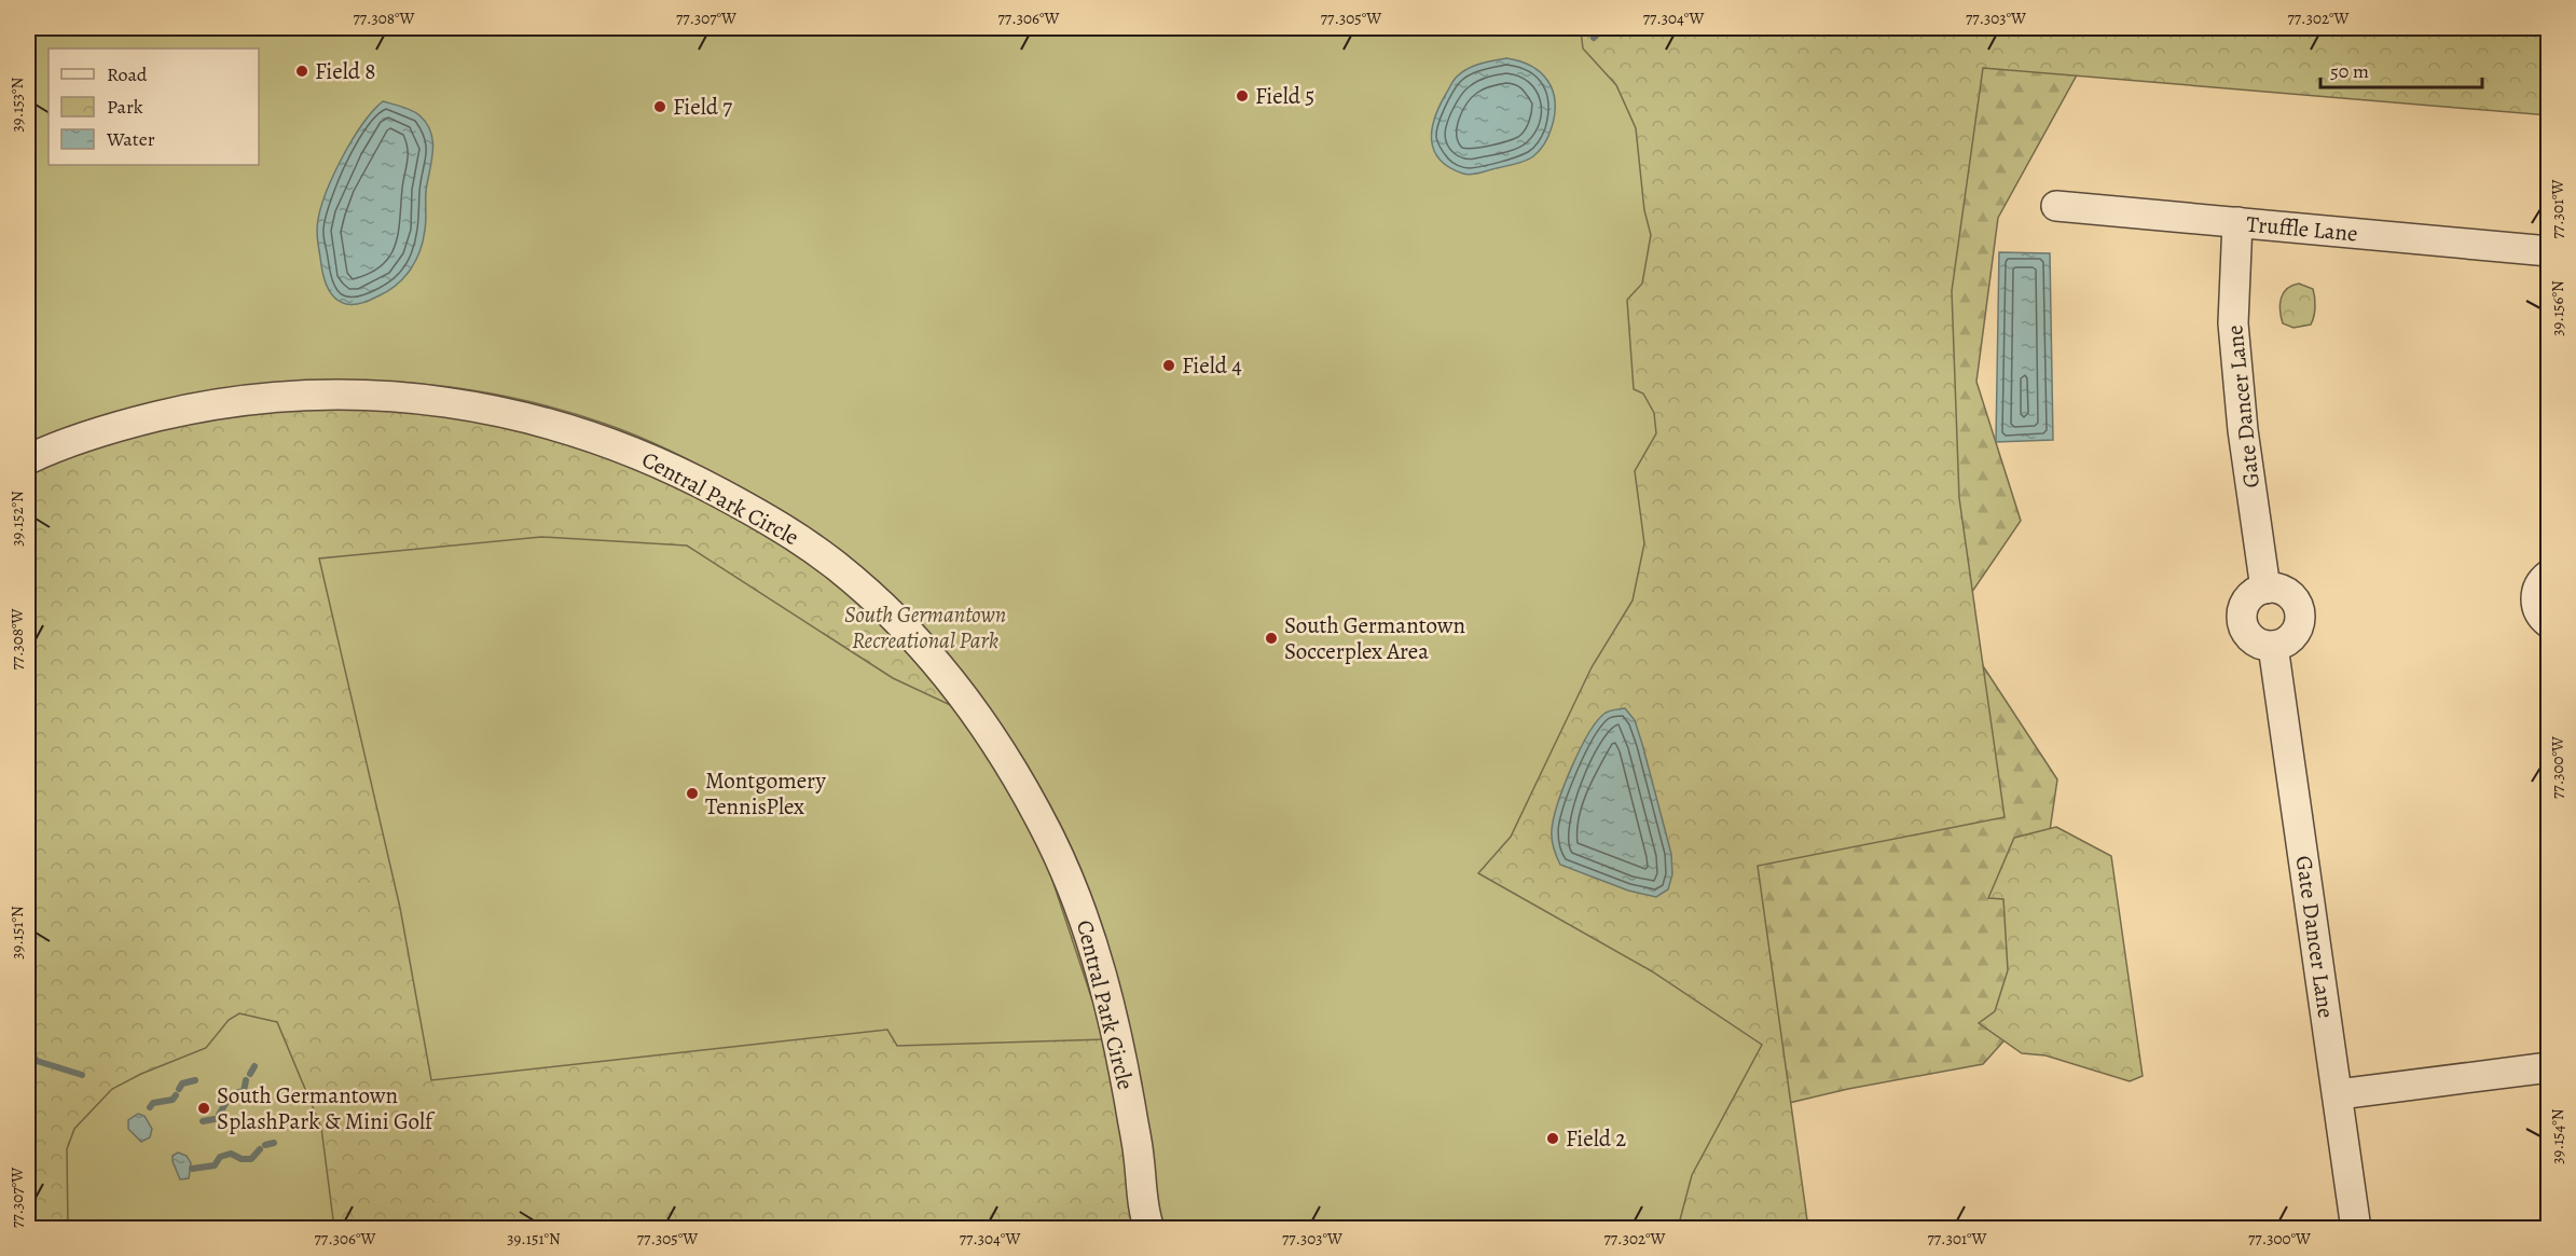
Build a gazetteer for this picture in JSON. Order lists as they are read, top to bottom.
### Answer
{
  "streets": {
    "street": ["Truffle Lane", "Gate Dancer Lane", "Central Park Circle"]
  },
  "crossings": [
    ["Truffle Lane", "Gate Dancer Lane"]
  ],
  "parks": ["South Germantown Recreational Park"],
  "places": [
    "Field 8",
    "Field 5",
    "Field 7",
    "Field 4",
    "South Germantown Soccerplex Area",
    "Montgomery TennisPlex",
    "South Germantown SplashPark & Mini Golf",
    "Field 2"
  ],
  "legend": ["Road", "Park", "Water"],
  "scale_bar": "50 m",
  "coordinates": [
    "77.308°W",
    "77.307°W",
    "77.306°W",
    "77.305°W",
    "77.304°W",
    "77.303°W",
    "77.302°W",
    "39.153°N",
    "77.301°W",
    "39.156°N",
    "39.152°N",
    "77.300°W",
    "39.151°N",
    "39.154°N"
  ]
}
